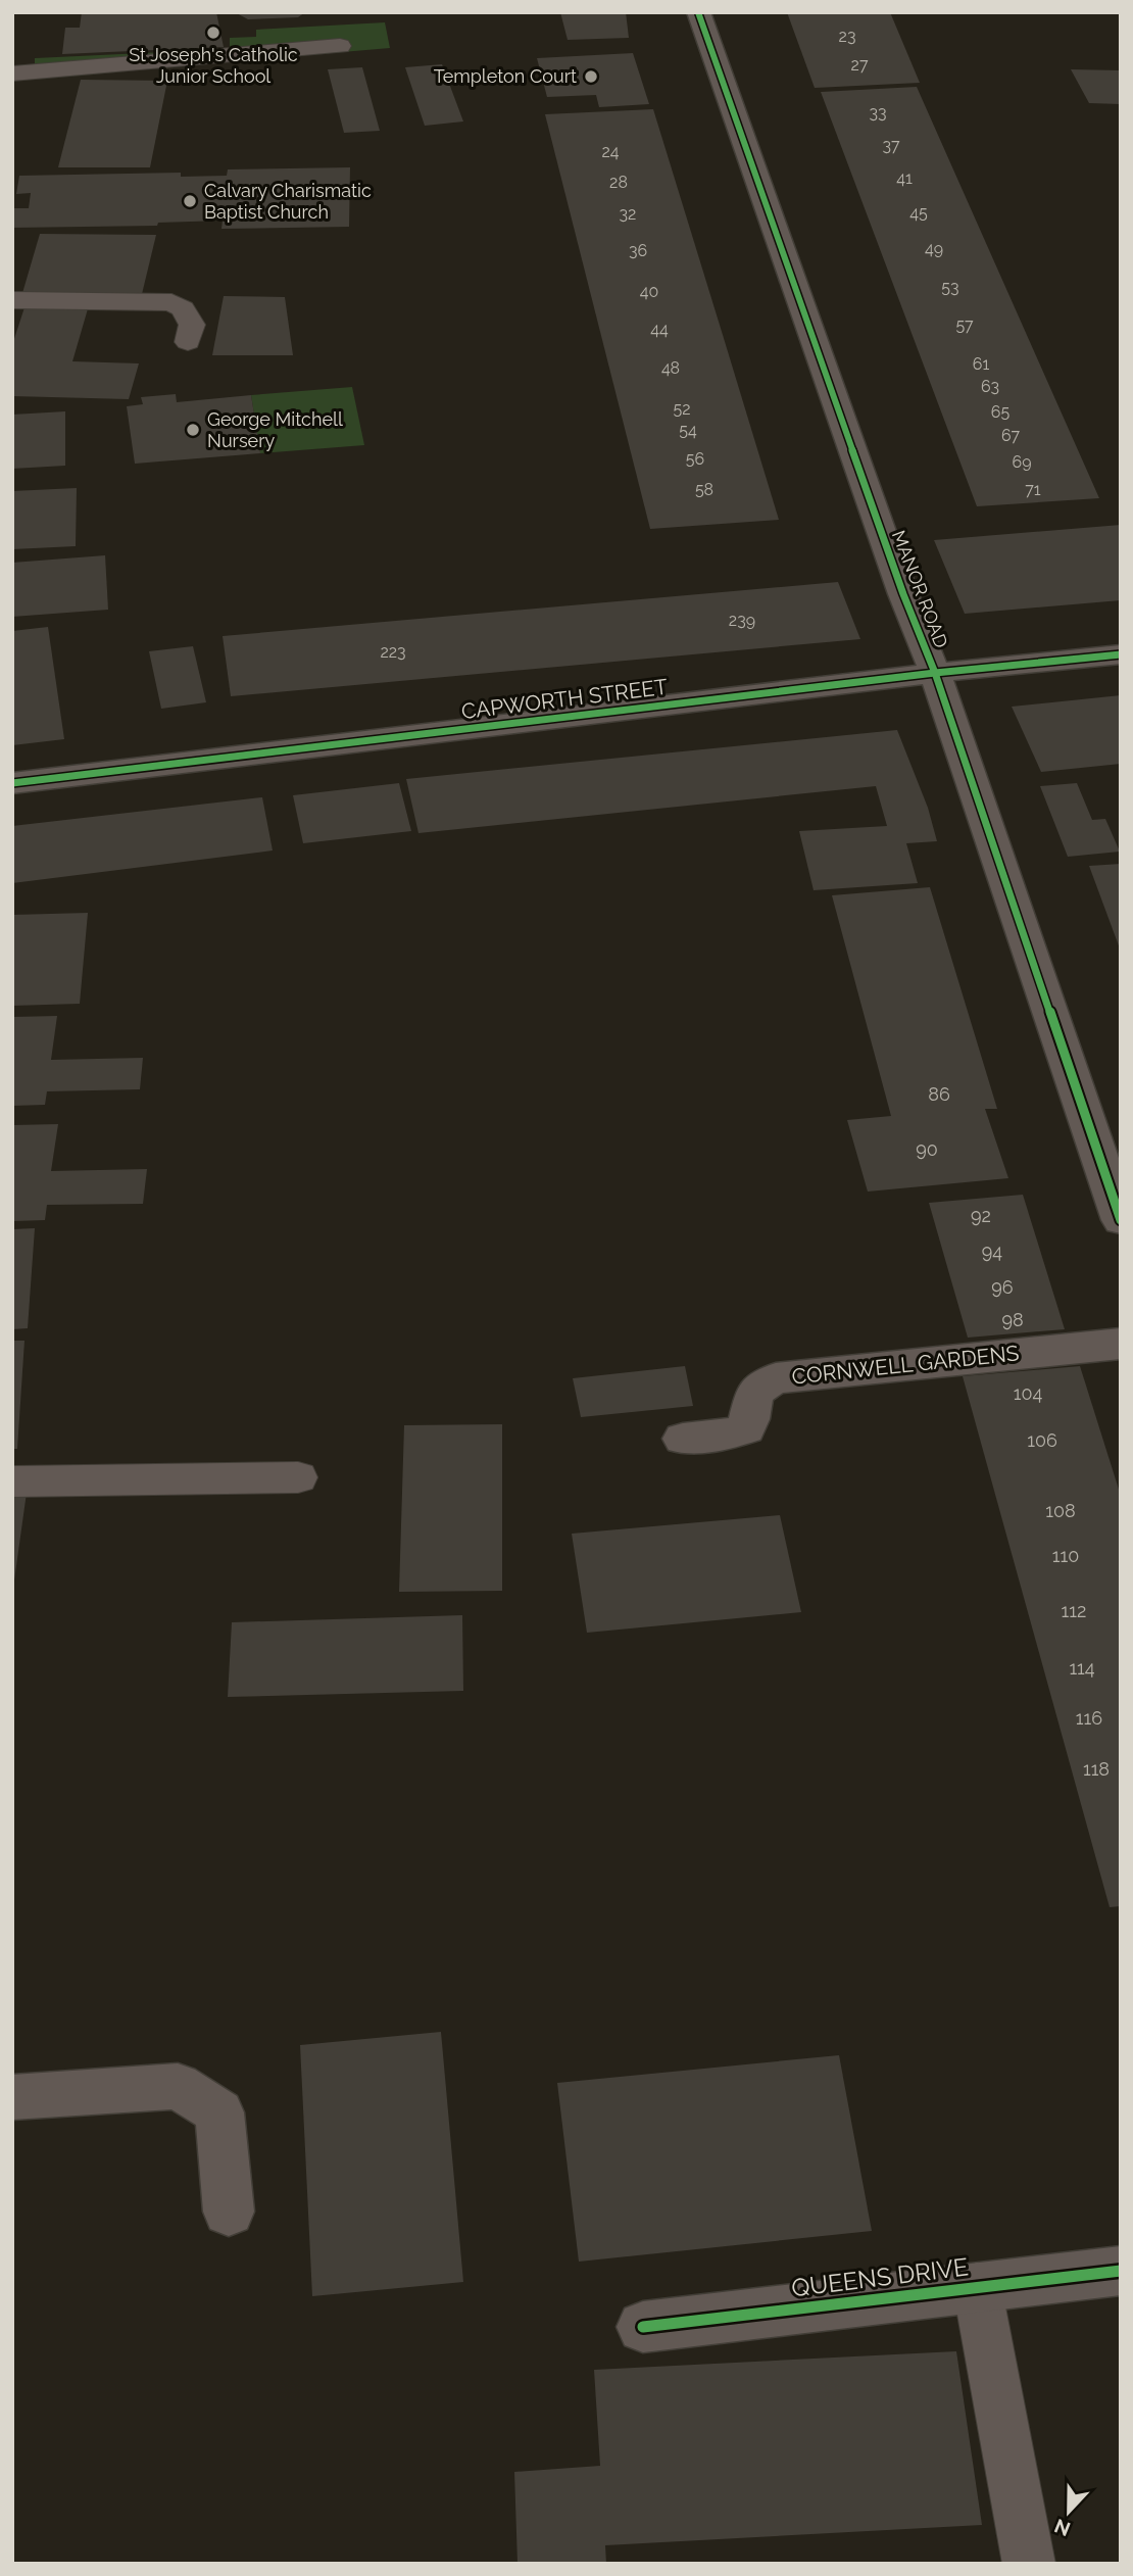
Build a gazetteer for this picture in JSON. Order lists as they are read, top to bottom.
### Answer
{
  "streets": {
    "street": [
      "MANOR ROAD",
      "CAPWORTH STREET",
      "CORNWELL GARDENS",
      "QUEENS DRIVE"
    ]
  },
  "crossings": [
    ["MANOR ROAD", "CAPWORTH STREET"]
  ],
  "places": [
    "St Joseph's Catholic Junior School",
    "Templeton Court",
    "Calvary Charismatic Baptist Church",
    "George Mitchell Nursery"
  ],
  "house_numbers": [
    "23",
    "27",
    "33",
    "37",
    "24",
    "41",
    "28",
    "45",
    "32",
    "49",
    "36",
    "53",
    "40",
    "57",
    "44",
    "61",
    "48",
    "63",
    "52",
    "65",
    "54",
    "67",
    "56",
    "69",
    "58",
    "71",
    "239",
    "223",
    "86",
    "90",
    "92",
    "94",
    "96",
    "98",
    "104",
    "106",
    "108",
    "110",
    "112",
    "114",
    "116",
    "118"
  ],
  "north": "bottom"
}
